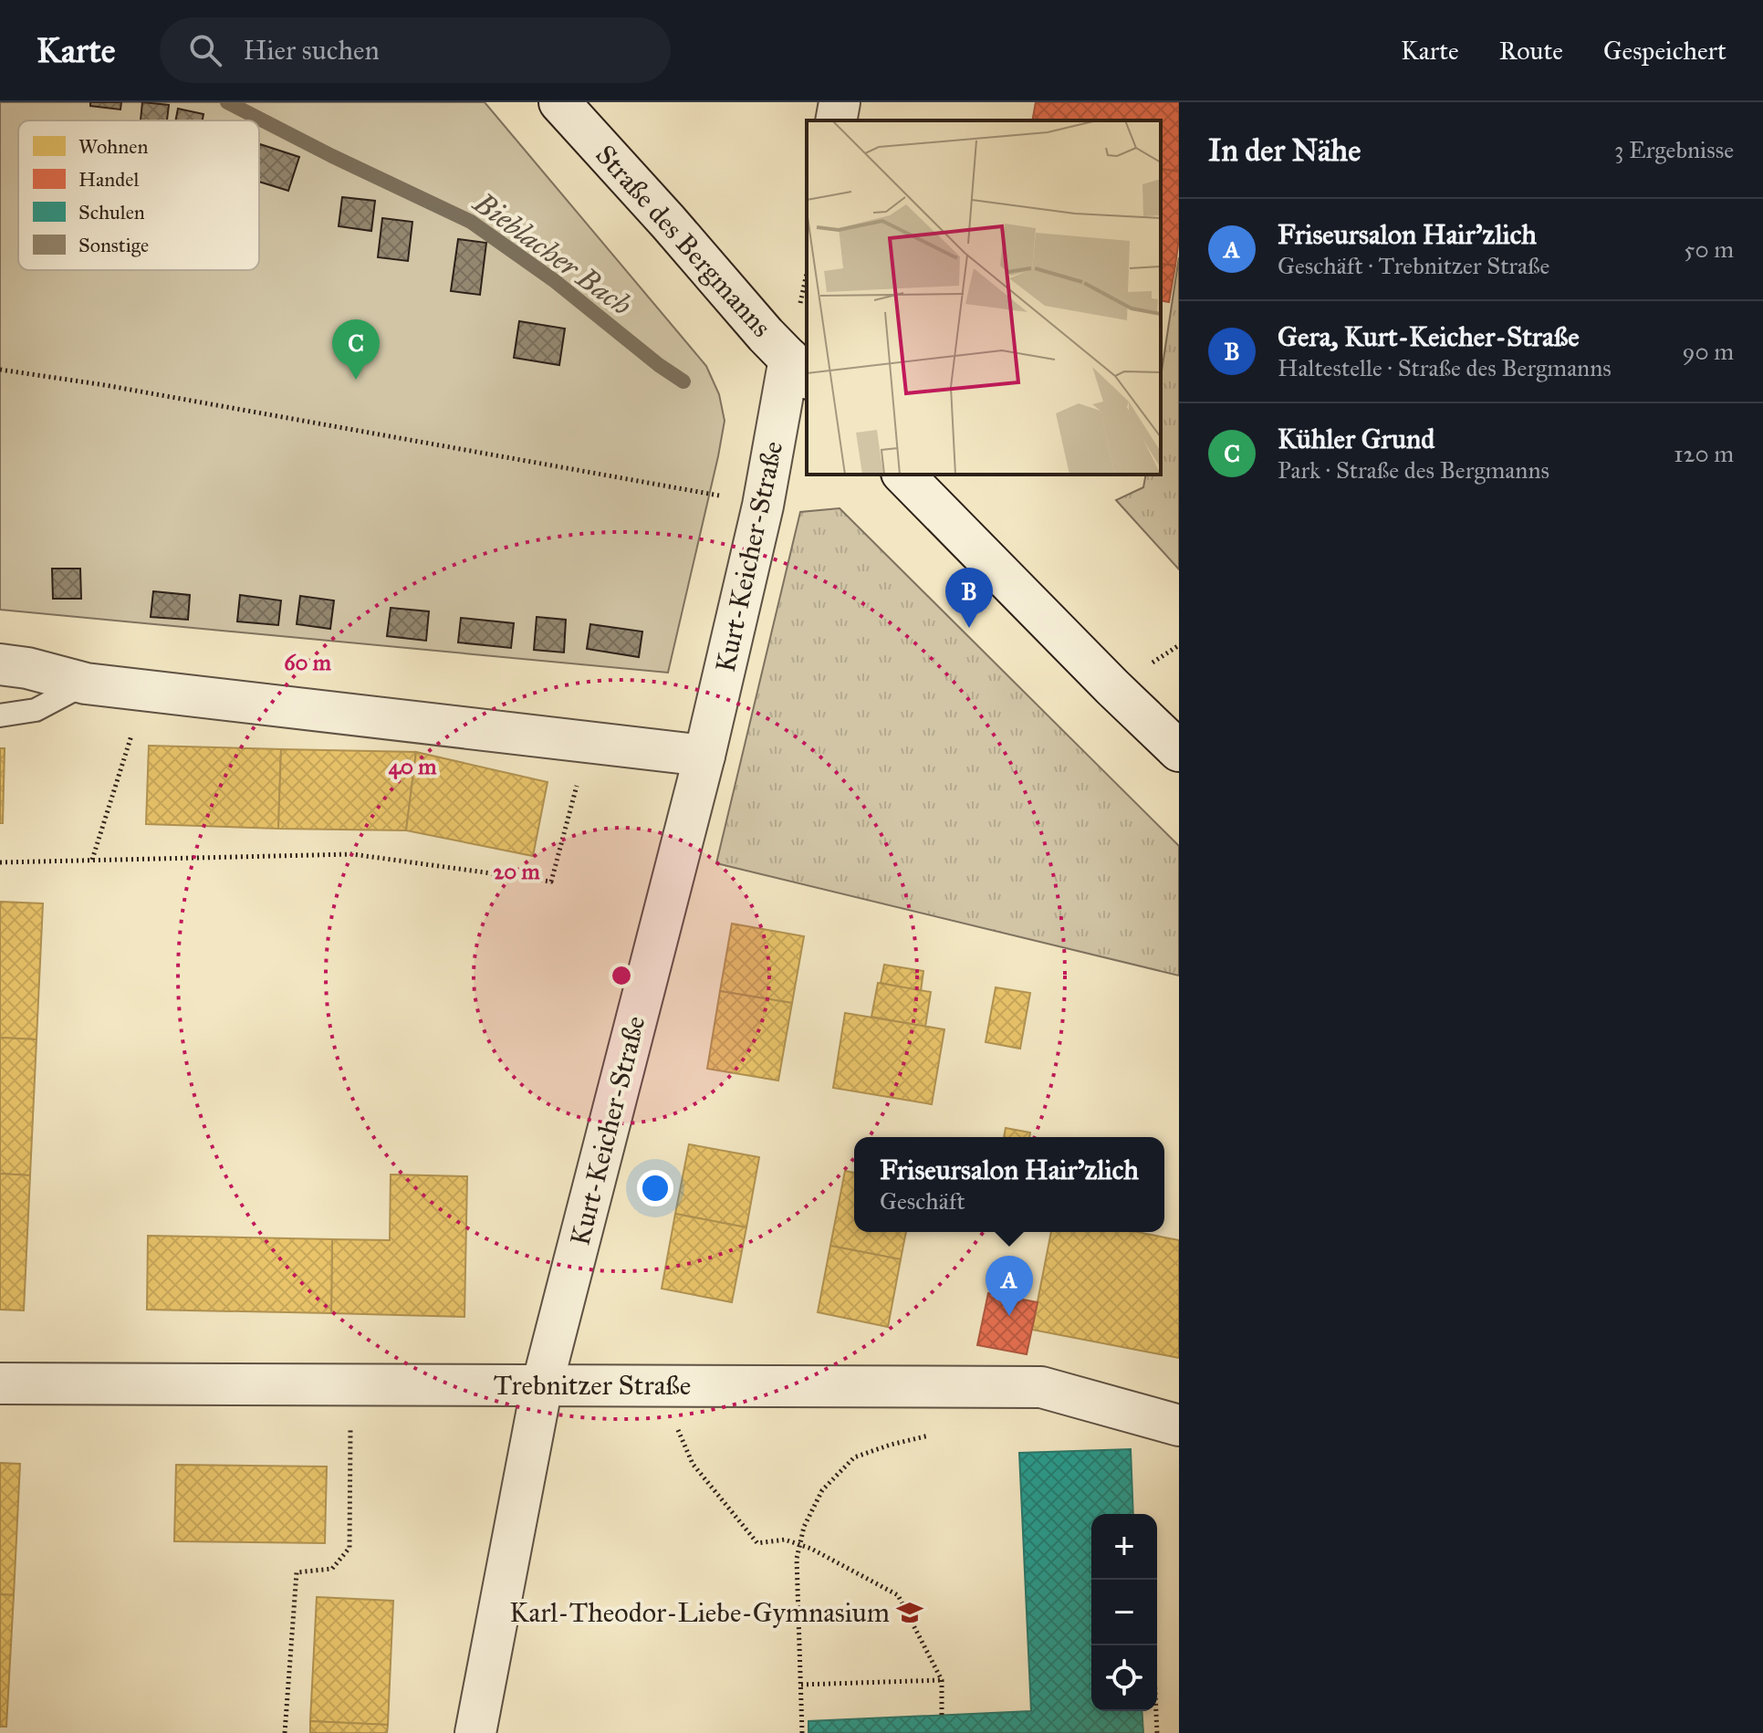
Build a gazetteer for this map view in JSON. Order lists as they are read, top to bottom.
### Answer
{
  "streets": {
    "street": ["Straße des Bergmanns", "Kurt-Keicher-Straße", "Trebnitzer Straße"]
  },
  "crossings": [
    ["Straße des Bergmanns", "Kurt-Keicher-Straße"],
    ["Kurt-Keicher-Straße", "Trebnitzer Straße"]
  ],
  "water": ["Bieblacher Bach"],
  "places": {
    "school or university": ["Karl-Theodor-Liebe-Gymnasium"]
  },
  "legend": [
    "Wohnen",
    "Handel",
    "Schulen",
    "Sonstige"
  ],
  "page": {
    "header": "Karte",
    "search": "Hier suchen",
    "nav": ["Karte", "Route", "Gespeichert"],
    "heading": ["In der Nähe", "3 Ergebnisse"],
    "list": [
      {
        "mark": "A",
        "name": "Friseursalon Hair'zlich",
        "note": "Geschäft · Trebnitzer Straße",
        "value": "50 m"
      },
      {
        "mark": "B",
        "name": "Gera, Kurt-Keicher-Straße",
        "note": "Haltestelle · Straße des Bergmanns",
        "value": "90 m"
      },
      {
        "mark": "C",
        "name": "Kühler Grund",
        "note": "Park · Straße des Bergmanns",
        "value": "120 m"
      }
    ],
    "pins": ["C", "B", "A"],
    "popup": ["Friseursalon Hair'zlich", "Geschäft"],
    "map_buttons": ["+", "−"]
  },
  "rings": ["60 m", "40 m", "20 m"]
}
